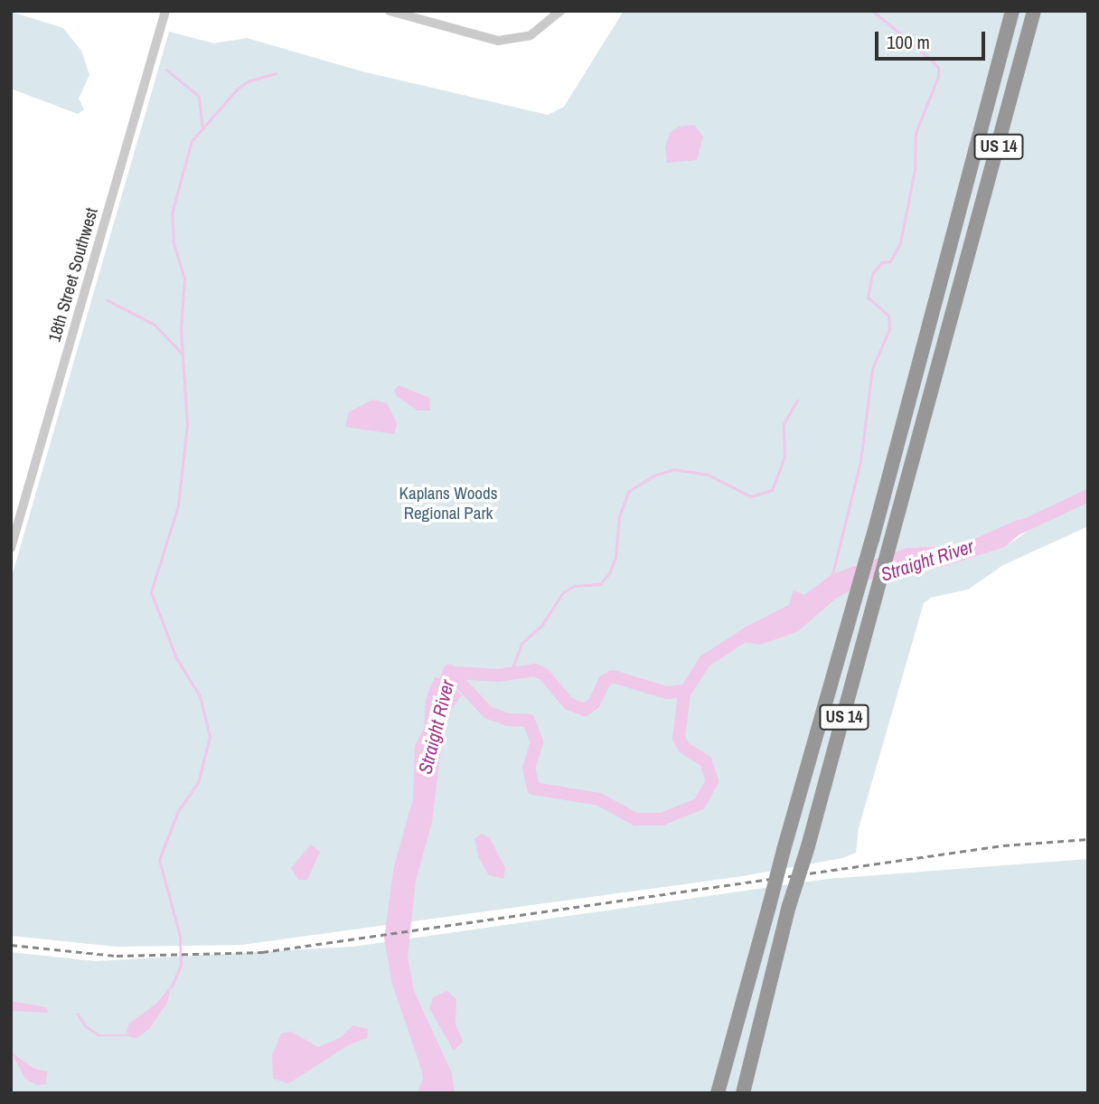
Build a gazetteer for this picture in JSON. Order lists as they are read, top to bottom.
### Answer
{
  "streets": {
    "highway": ["US 14"],
    "street": ["18th Street Southwest"]
  },
  "water": ["Straight River"],
  "parks": ["Kaplans Woods Regional Park"],
  "scale_bar": "100 m"
}
